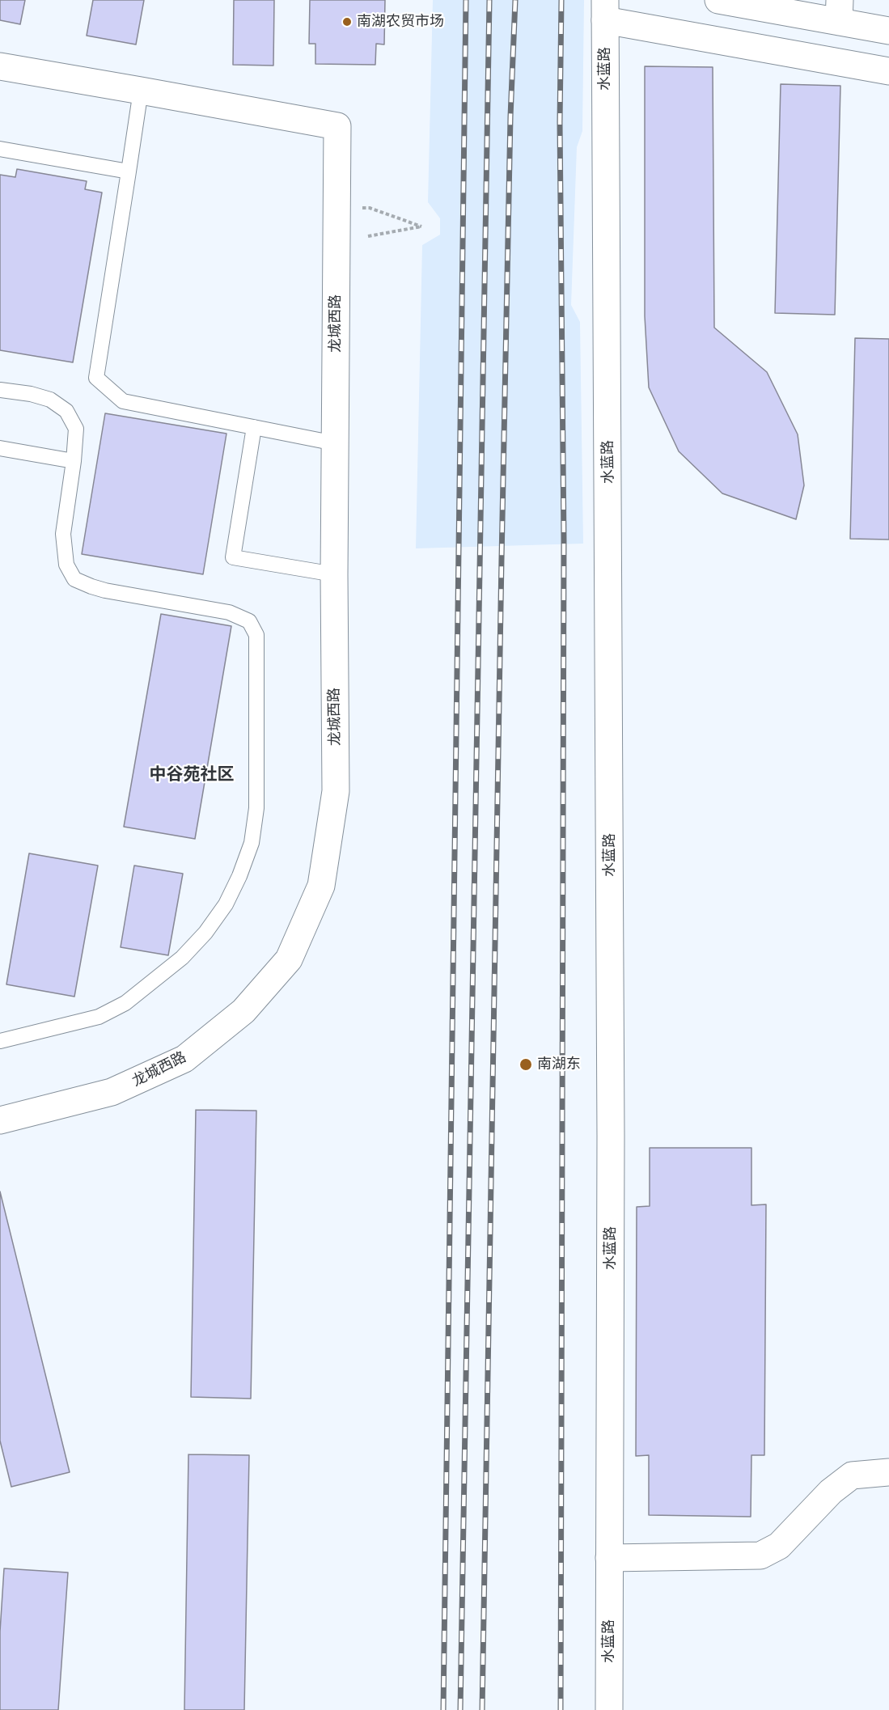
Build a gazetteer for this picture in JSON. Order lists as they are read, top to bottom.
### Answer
{
  "streets": {
    "street": ["水蓝路", "龙城西路"]
  },
  "districts": ["中谷苑社区"],
  "places": ["南湖农贸市场", "南湖东"]
}
